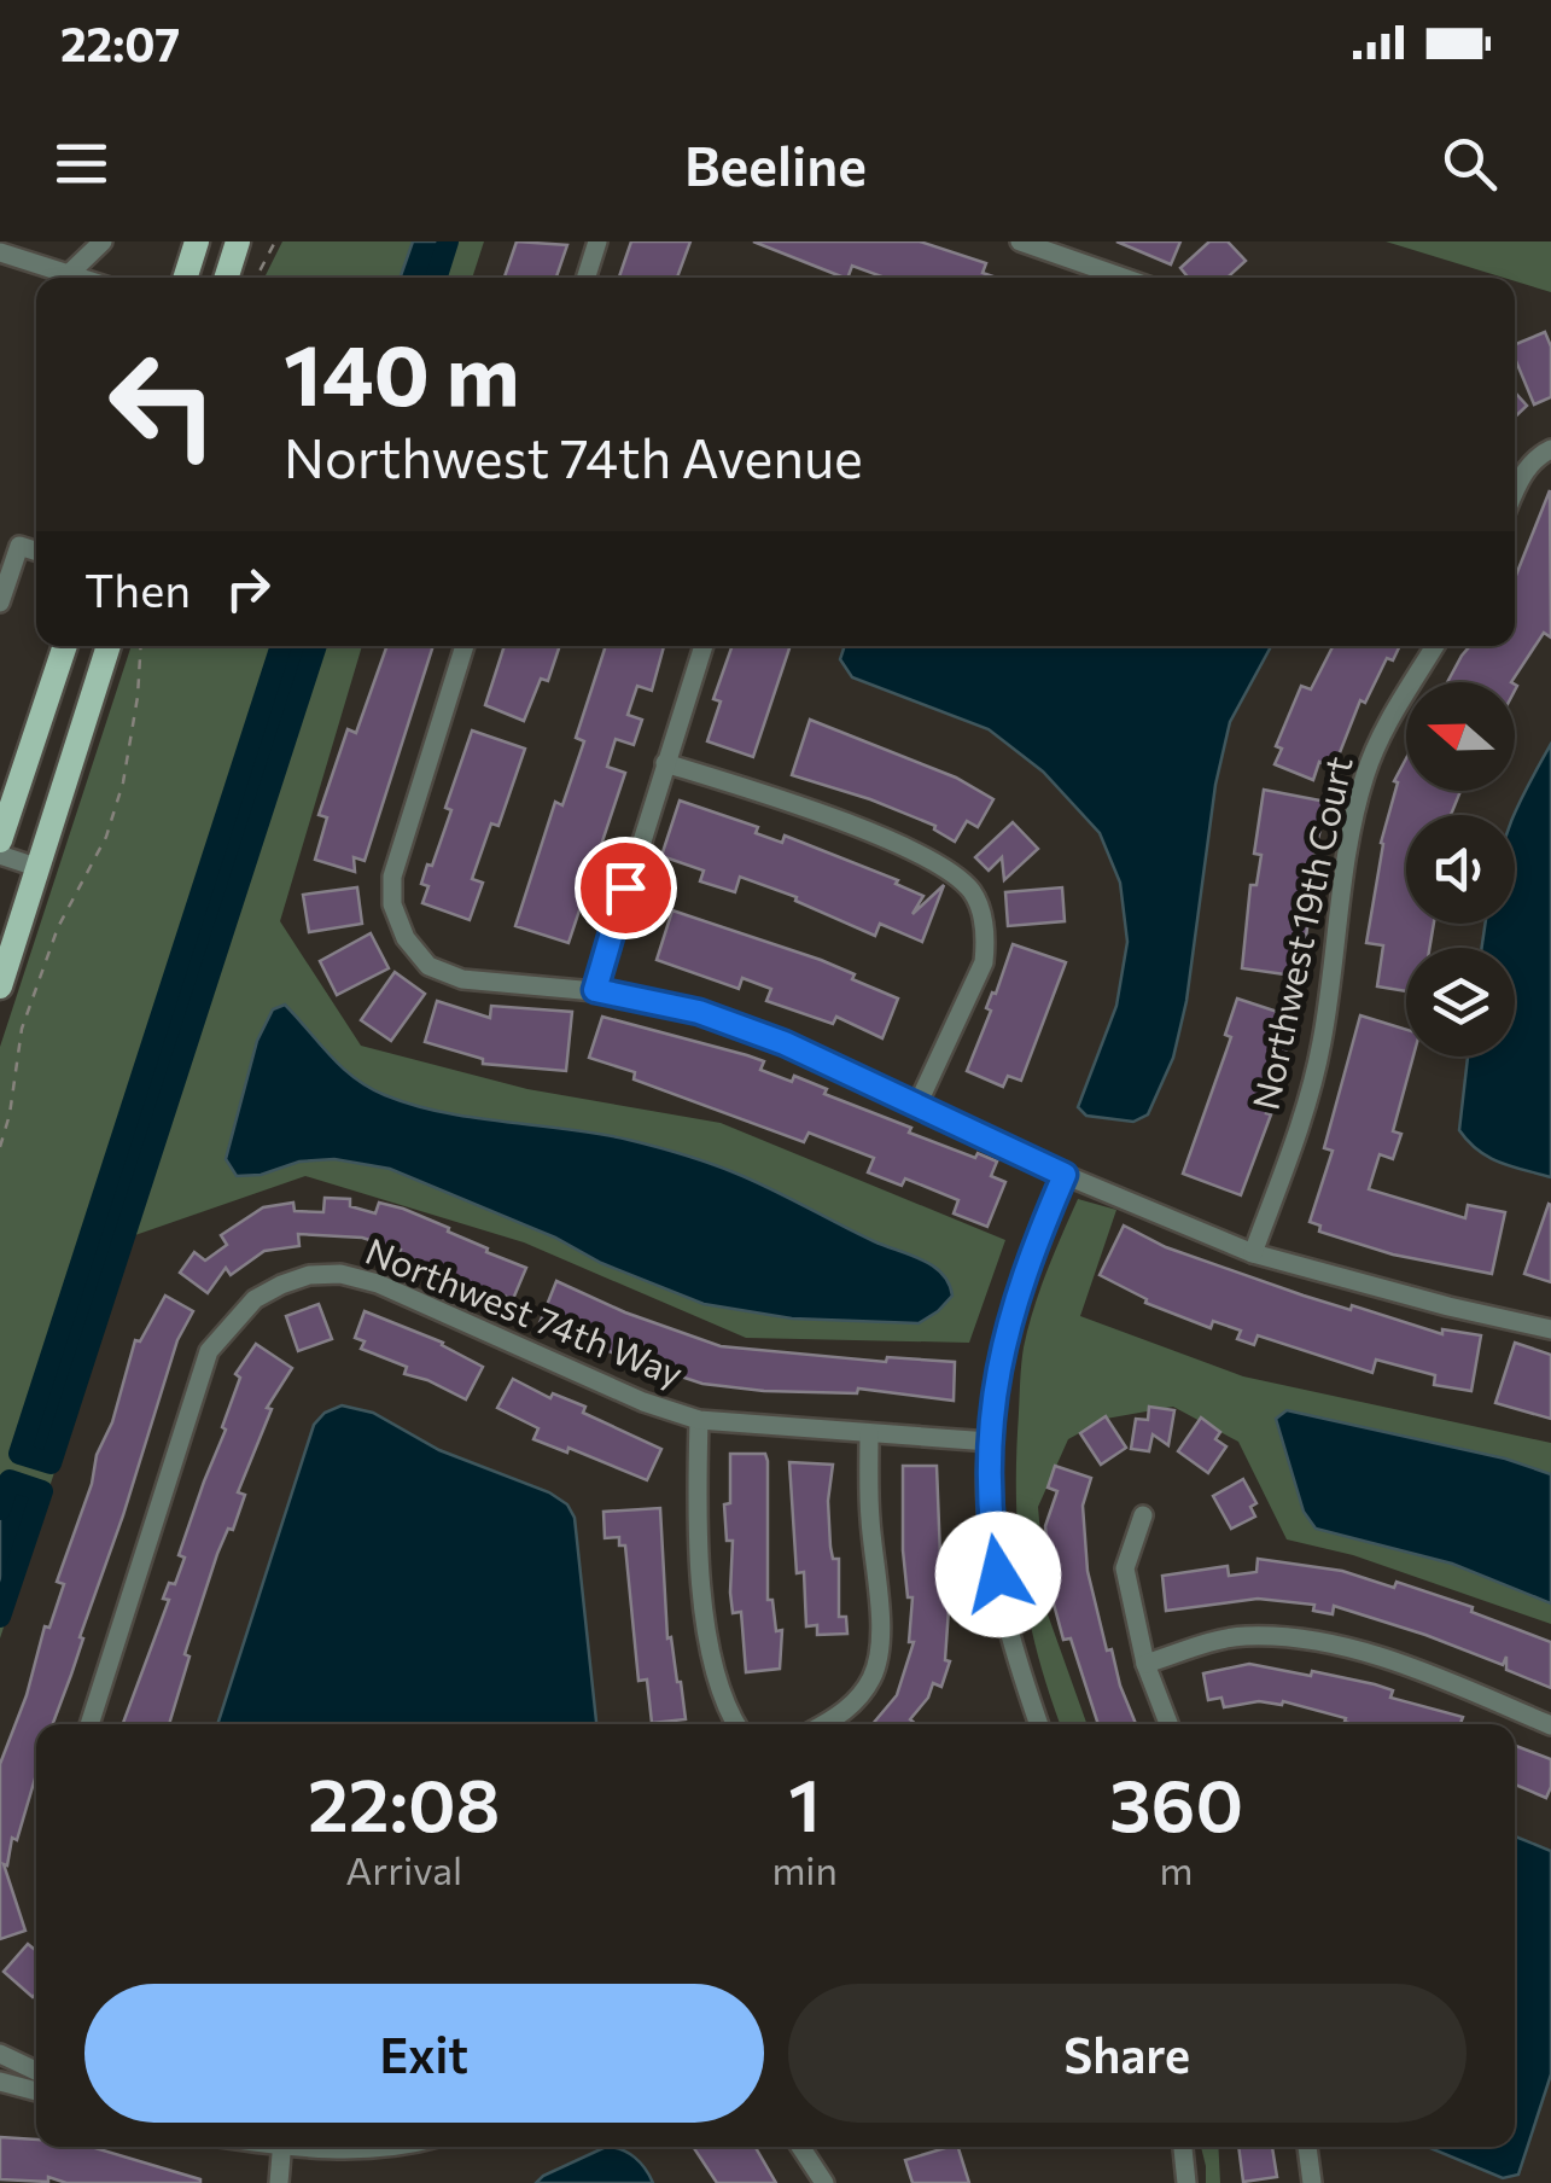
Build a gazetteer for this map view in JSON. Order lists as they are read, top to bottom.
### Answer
{
  "streets": {
    "street": ["Northwest 19th Court", "Northwest 74th Way"]
  },
  "north": "left",
  "page": {
    "status": "22:07",
    "header": "Beeline",
    "turn": ["140 m", "Northwest 74th Avenue"],
    "then": "Then",
    "eta": [
      "22:08",
      "Arrival",
      "1",
      "min",
      "360",
      "m"
    ],
    "buttons": ["Exit", "Share"]
  }
}
